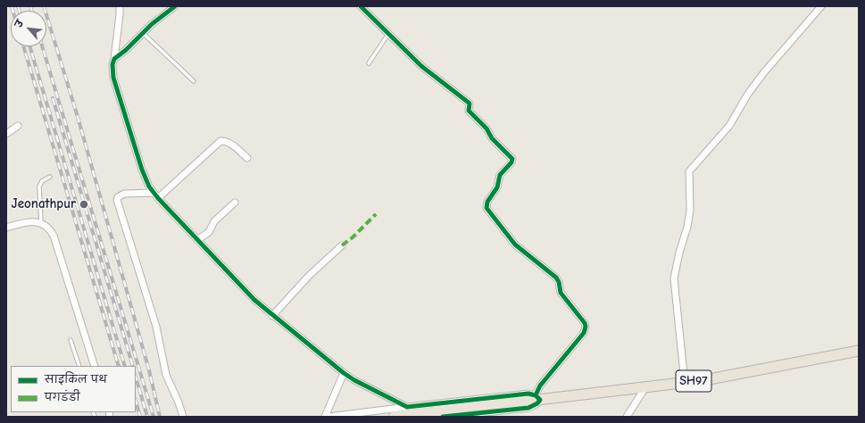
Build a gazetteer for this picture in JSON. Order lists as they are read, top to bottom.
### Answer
{
  "streets": {
    "main road": ["SH97"]
  },
  "places": ["Jeonathpur"],
  "legend": ["साइकिल पथ", "पगडंडी"],
  "north": "top left"
}
